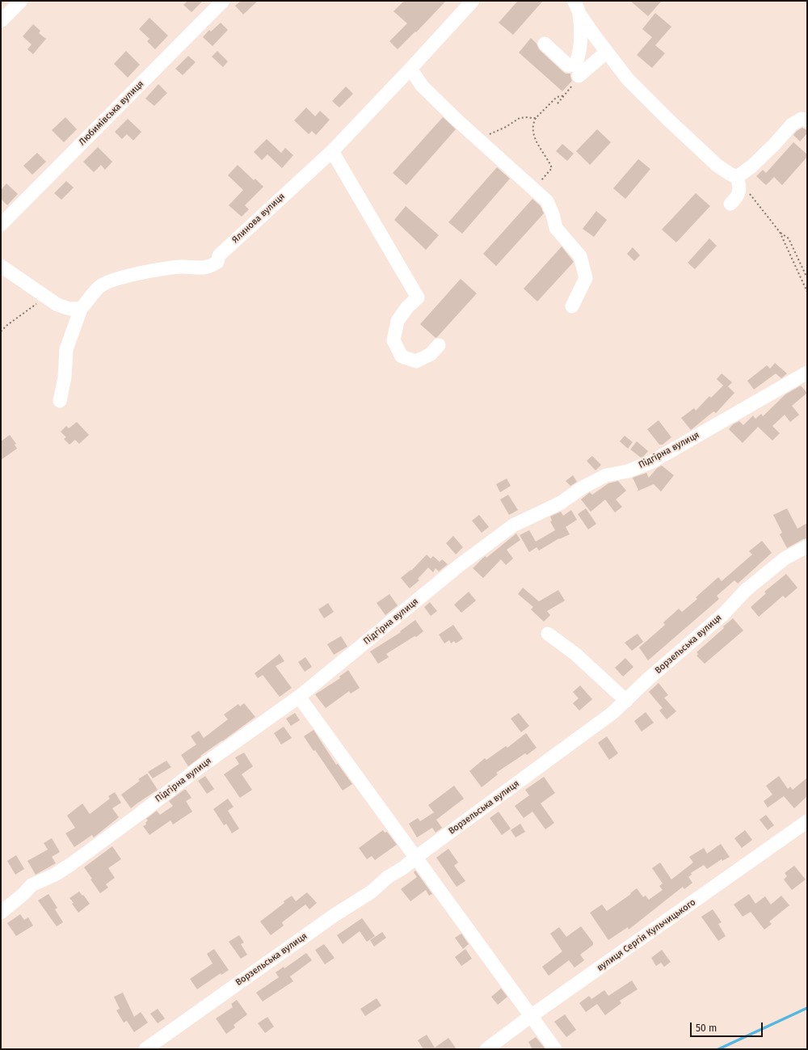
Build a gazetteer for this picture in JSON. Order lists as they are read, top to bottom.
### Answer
{
  "streets": {
    "street": [
      "Любимівська вулиця",
      "Ялинова вулиця",
      "Підгірна вулиця",
      "Ворзельська вулиця",
      "вулиця Сергія Кульчицького"
    ]
  },
  "scale_bar": "50 m"
}
